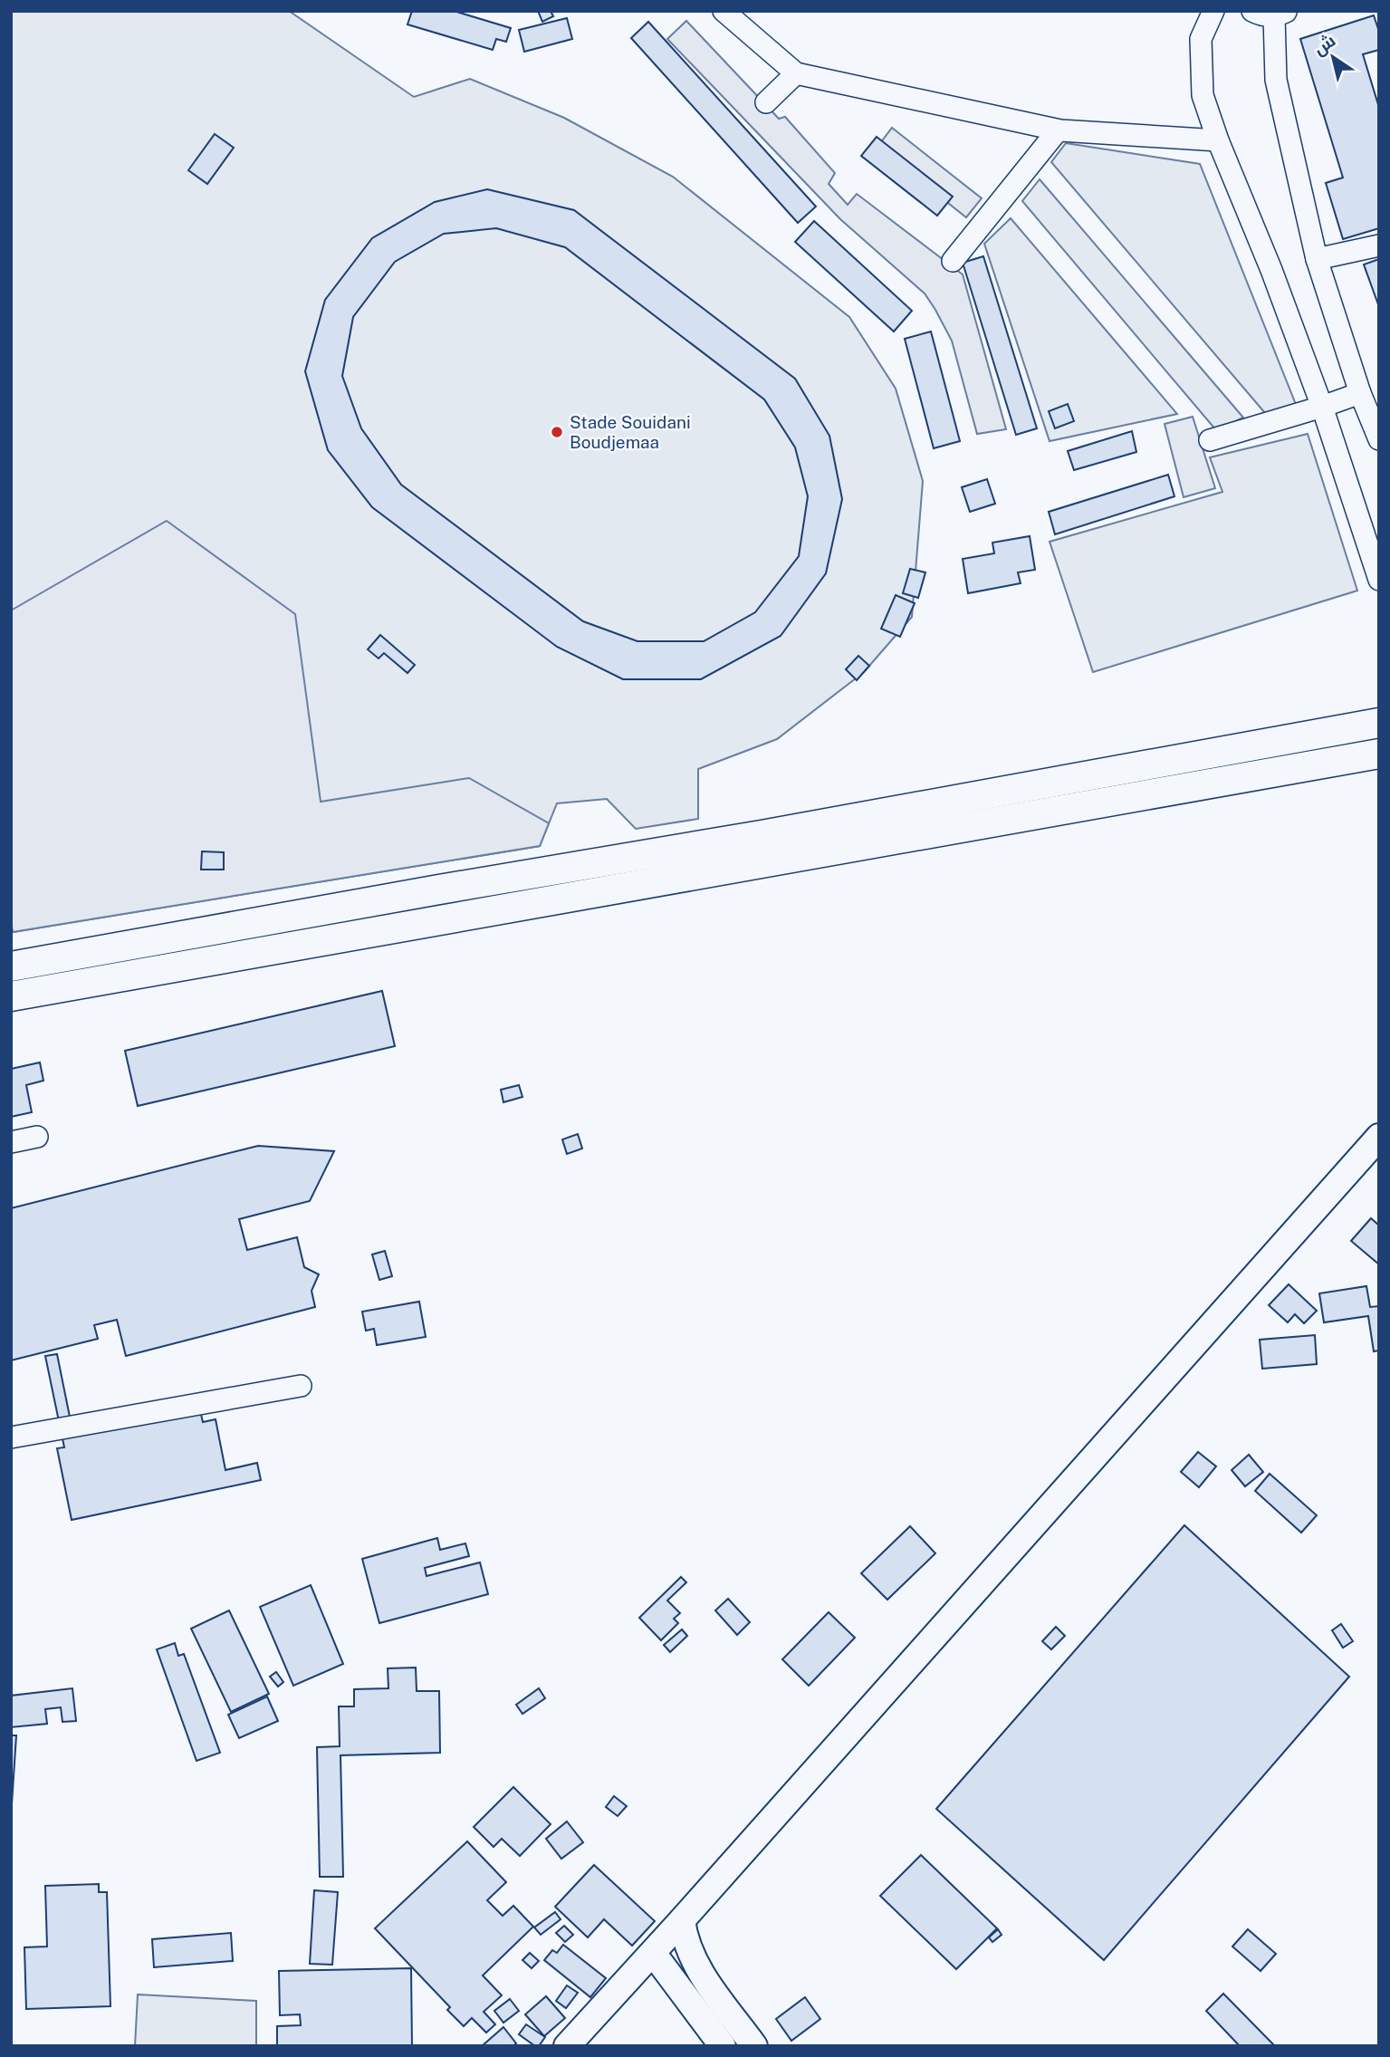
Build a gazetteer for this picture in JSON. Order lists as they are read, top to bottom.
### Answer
{
  "places": ["Stade Souidani Boudjemaa"],
  "north": "top left"
}
